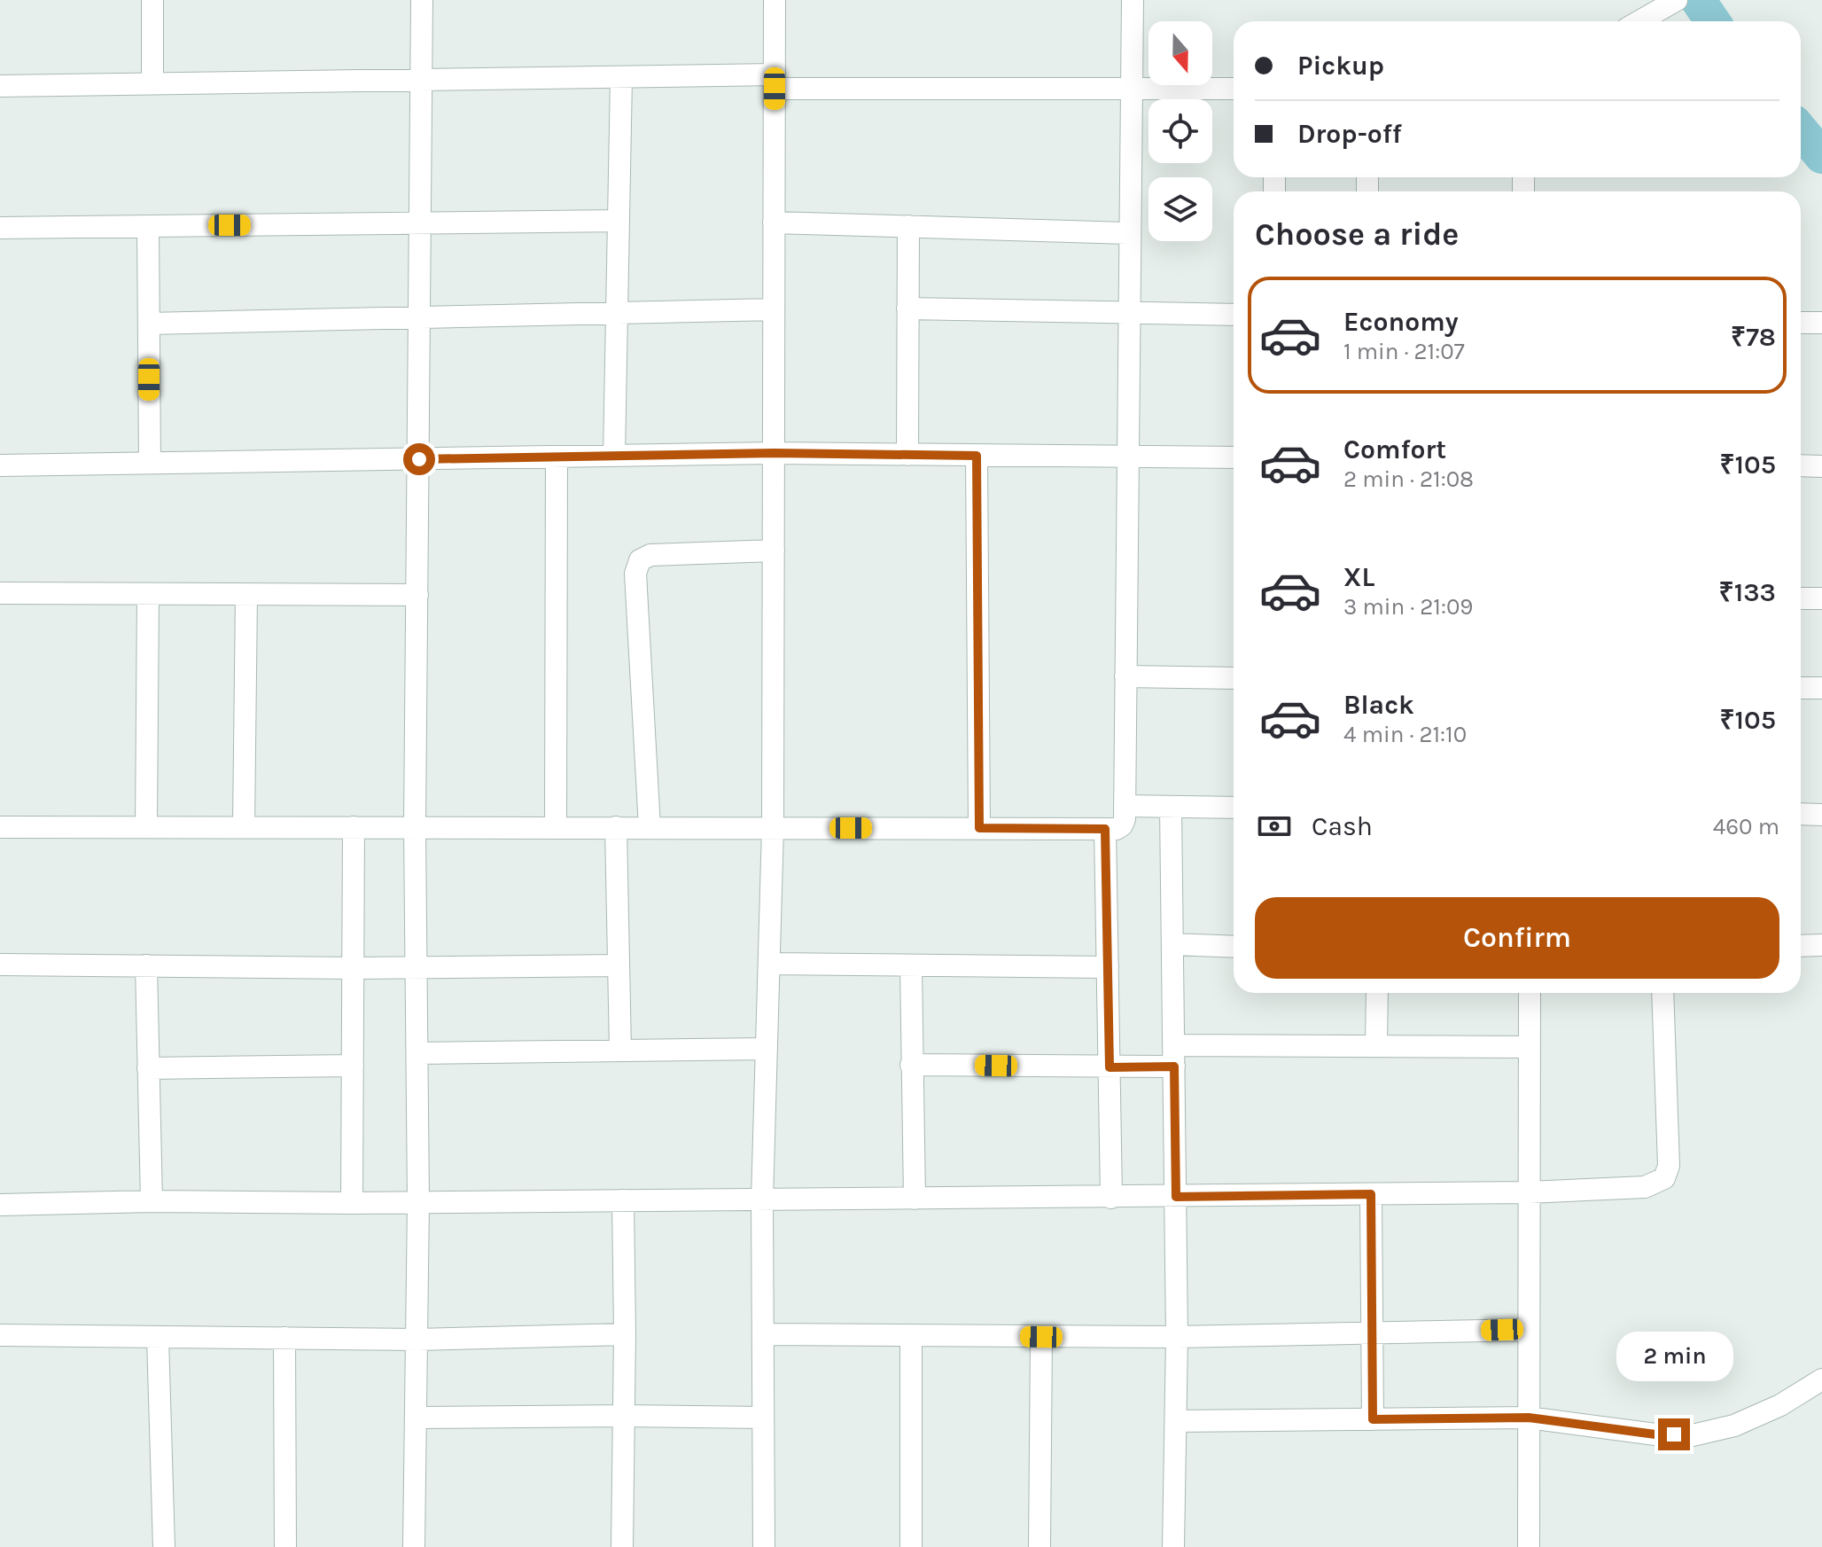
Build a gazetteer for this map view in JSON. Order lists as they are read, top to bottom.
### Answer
{
  "north": "bottom",
  "page": {
    "banner": ["Pickup", "Drop-off"],
    "heading": "Choose a ride",
    "list": [
      {
        "name": "Economy",
        "note": "1 min · 21:07",
        "value": "₹78"
      },
      {
        "name": "Comfort",
        "note": "2 min · 21:08",
        "value": "₹105"
      },
      {
        "name": "XL",
        "note": "3 min · 21:09",
        "value": "₹133"
      },
      {
        "name": "Black",
        "note": "4 min · 21:10",
        "value": "₹105"
      }
    ],
    "pay": ["Cash", "460 m"],
    "buttons": "Confirm",
    "bubble": "2 min"
  }
}
